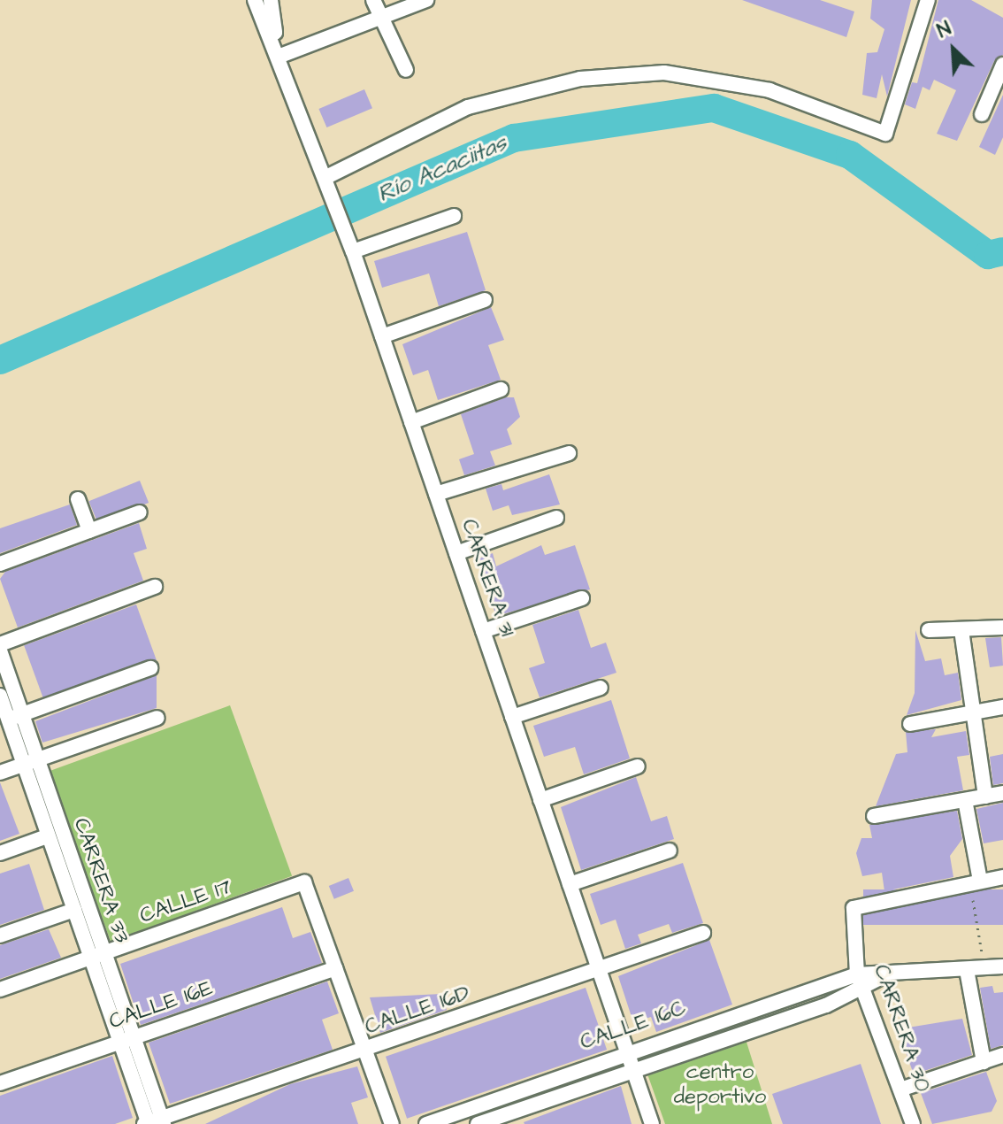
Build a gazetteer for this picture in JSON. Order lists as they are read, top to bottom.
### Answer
{
  "streets": {
    "street": [
      "CARRERA 31",
      "CARRERA 33",
      "CALLE 17",
      "CALLE 16E",
      "CALLE 16D",
      "CALLE 16C",
      "CARRERA 30"
    ]
  },
  "crossings": [
    ["CARRERA 31", "CALLE 16D"],
    ["CARRERA 31", "CALLE 16C"],
    ["CARRERA 33", "CALLE 17"],
    ["CARRERA 33", "CALLE 16E"],
    ["CARRERA 33", "CALLE 16D"],
    ["CALLE 17", "CALLE 16E"],
    ["CALLE 16C", "CARRERA 30"]
  ],
  "water": ["Río Acaciitas"],
  "parks": ["centro deportivo"],
  "north": "top left"
}
